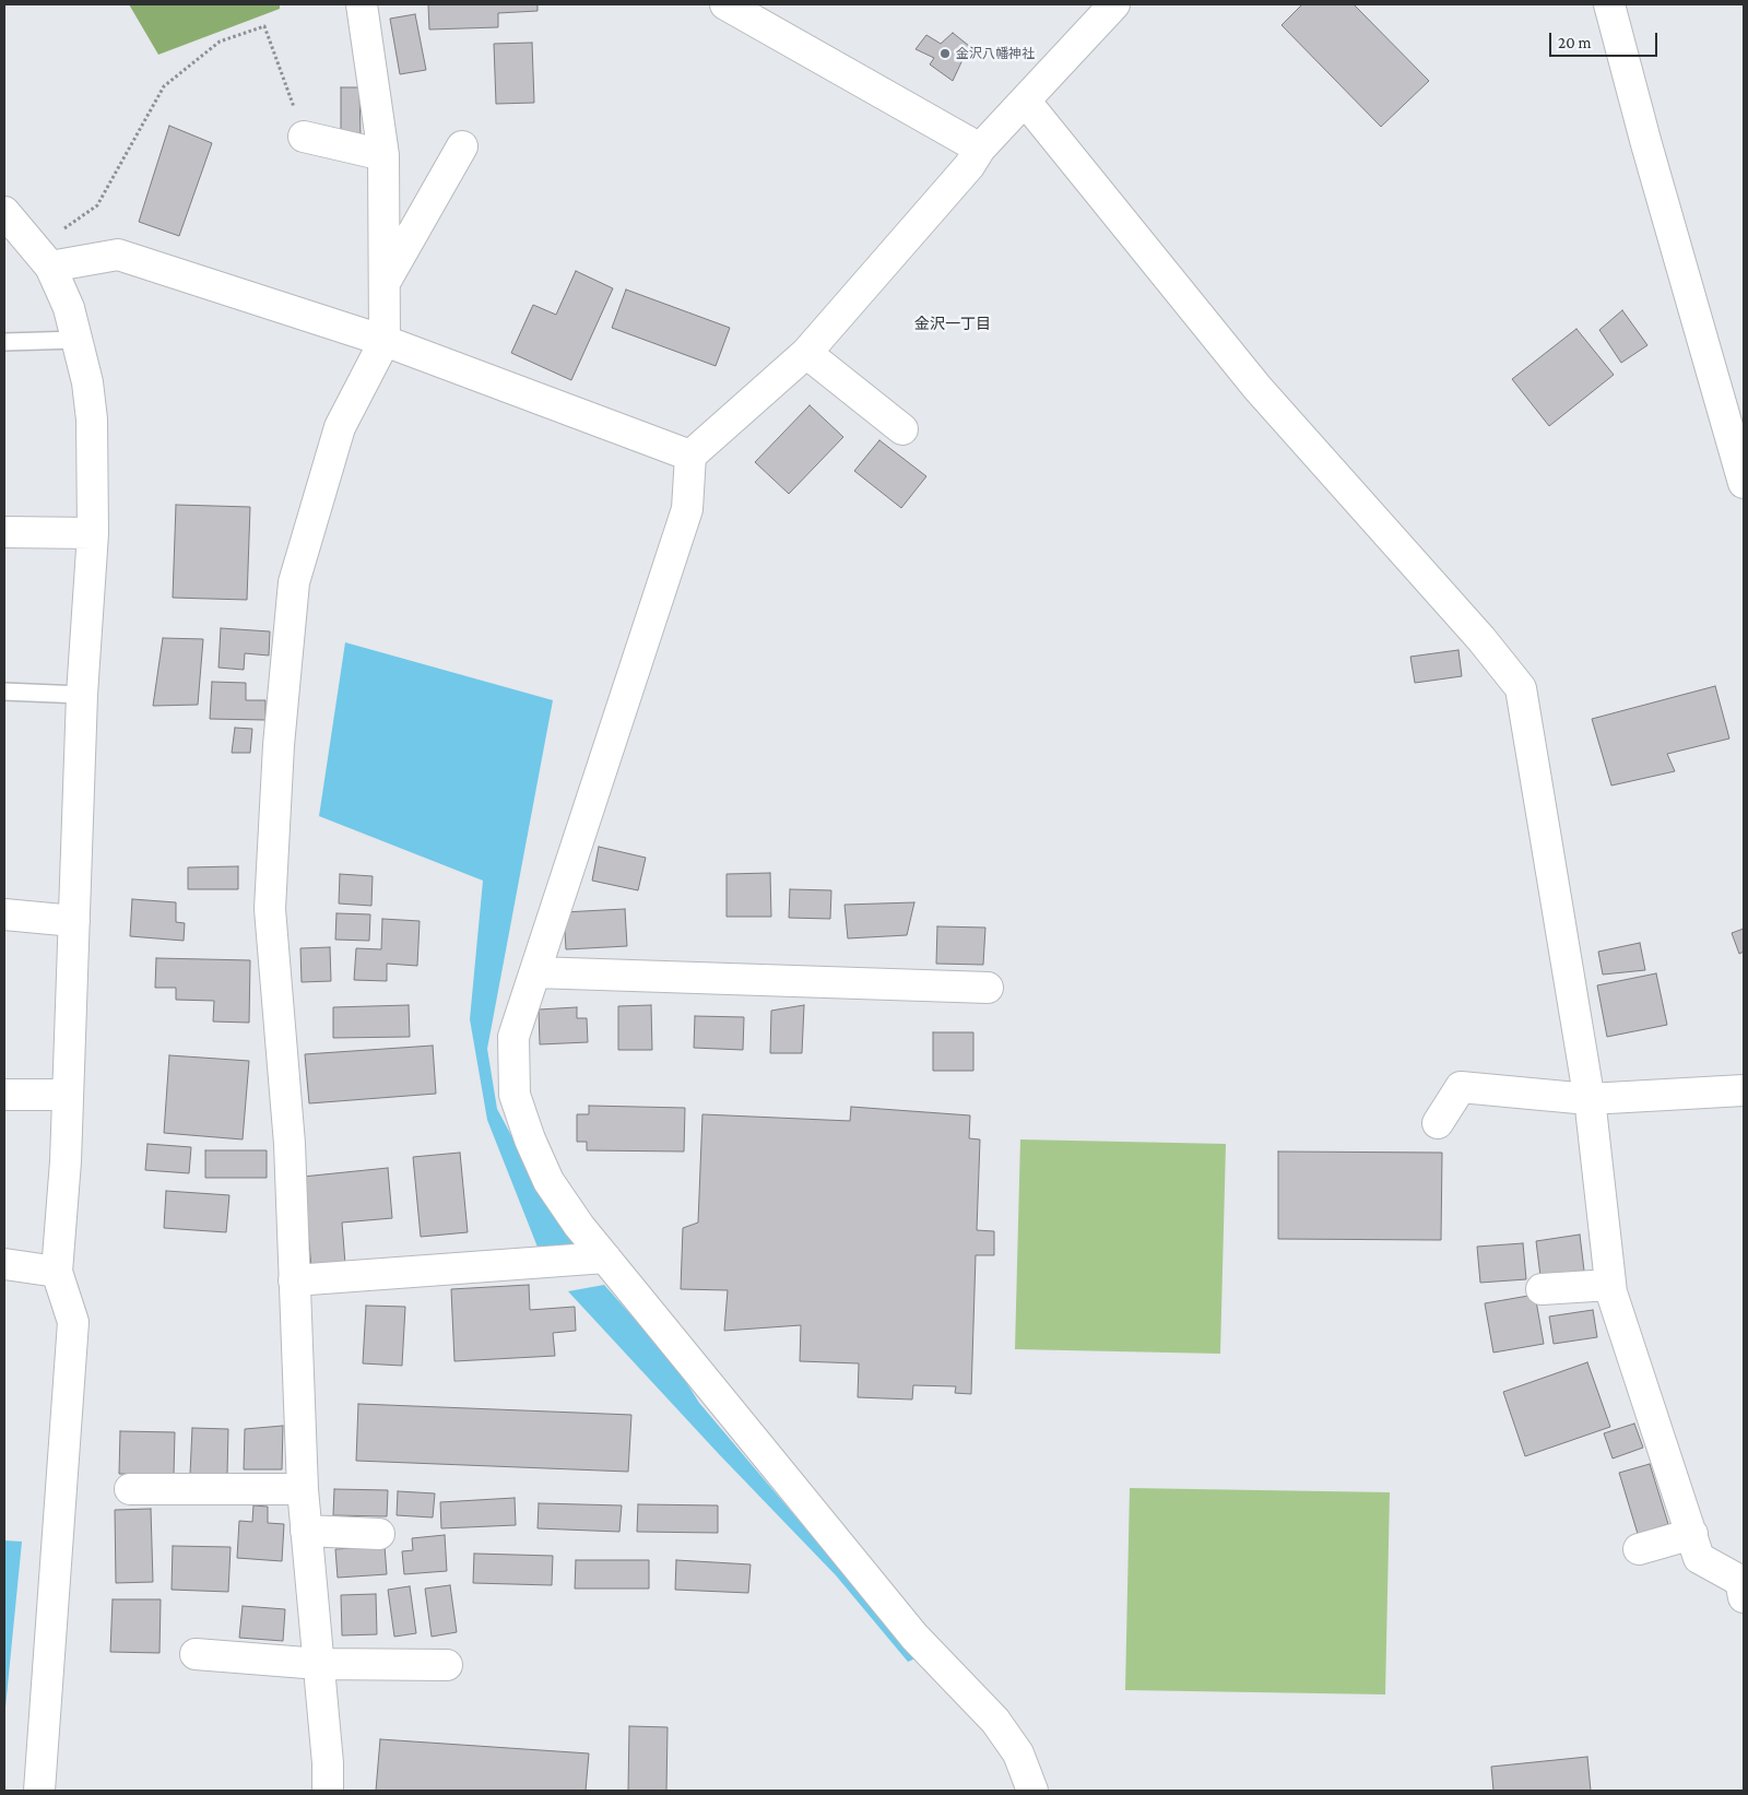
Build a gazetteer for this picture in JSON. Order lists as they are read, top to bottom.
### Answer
{
  "districts": ["金沢一丁目"],
  "places": ["金沢八幡神社"],
  "scale_bar": "20 m"
}
